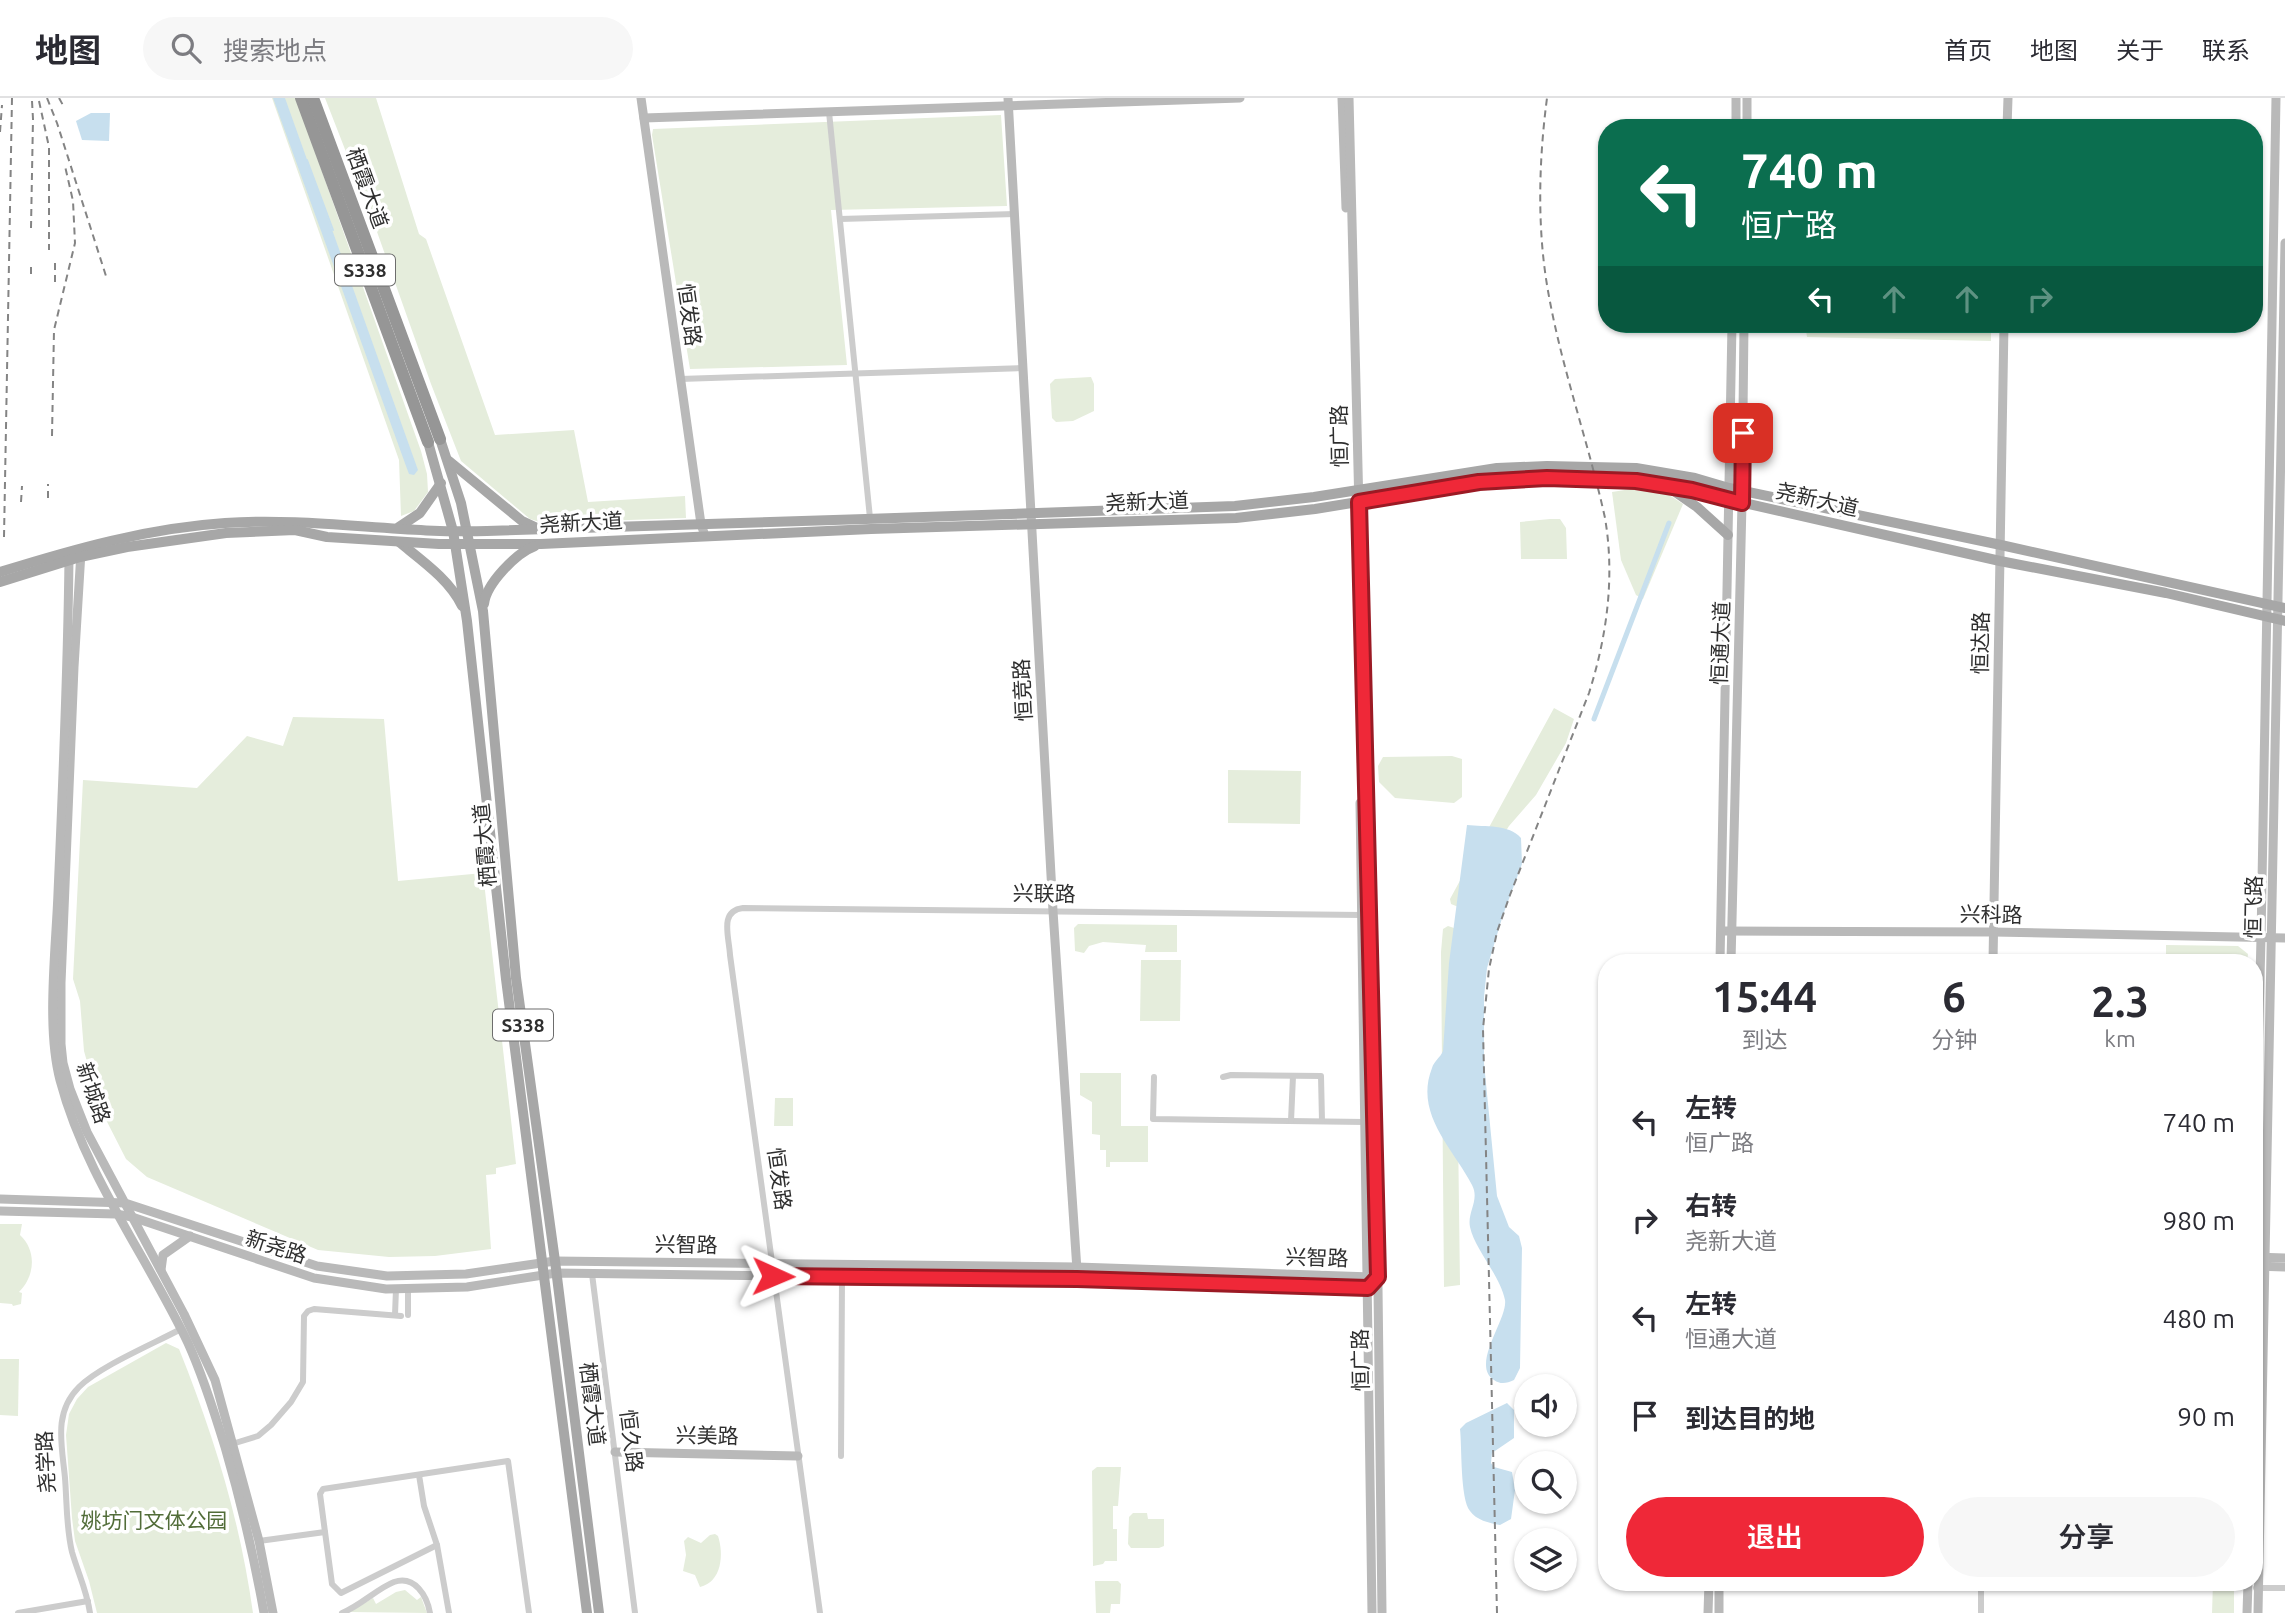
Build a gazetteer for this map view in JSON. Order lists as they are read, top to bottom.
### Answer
{
  "streets": {
    "highway": ["栖霞大道", "S338"],
    "main road": [
      "恒发路",
      "恒广路",
      "尧新大道",
      "恒通大道",
      "恒达路",
      "恒竞路",
      "恒飞路",
      "兴科路",
      "新城路",
      "兴智路",
      "新尧路",
      "兴美路"
    ],
    "street": ["兴联路", "恒久路", "尧学路"]
  },
  "crossings": [
    ["栖霞大道", "尧新大道"],
    ["栖霞大道", "兴智路"],
    ["栖霞大道", "新尧路"],
    ["恒发路", "尧新大道"],
    ["恒发路", "兴联路"],
    ["恒发路", "兴智路"],
    ["恒发路", "兴美路"],
    ["恒广路", "尧新大道"],
    ["恒广路", "兴联路"],
    ["恒广路", "兴智路"],
    ["尧新大道", "恒通大道"],
    ["尧新大道", "恒达路"],
    ["尧新大道", "恒竞路"],
    ["尧新大道", "恒飞路"],
    ["尧新大道", "新城路"],
    ["恒通大道", "兴科路"],
    ["恒达路", "兴科路"],
    ["恒竞路", "兴联路"],
    ["恒竞路", "兴智路"],
    ["恒飞路", "兴科路"],
    ["新城路", "新尧路"],
    ["新城路", "尧学路"],
    ["兴智路", "新尧路"],
    ["兴智路", "恒久路"],
    ["兴美路", "恒久路"]
  ],
  "parks": ["姚坊门文体公园"],
  "page": {
    "header": "地图",
    "search": "搜索地点",
    "nav": [
      "首页",
      "地图",
      "关于",
      "联系"
    ],
    "turn": ["740 m", "恒广路"],
    "eta": [
      "15:44",
      "到达",
      "6",
      "分钟",
      "2.3",
      "km"
    ],
    "list": [
      {
        "name": "左转",
        "note": "恒广路",
        "value": "740 m"
      },
      {
        "name": "右转",
        "note": "尧新大道",
        "value": "980 m"
      },
      {
        "name": "左转",
        "note": "恒通大道",
        "value": "480 m"
      },
      {
        "name": "到达目的地",
        "value": "90 m"
      }
    ],
    "buttons": ["退出", "分享"]
  }
}
